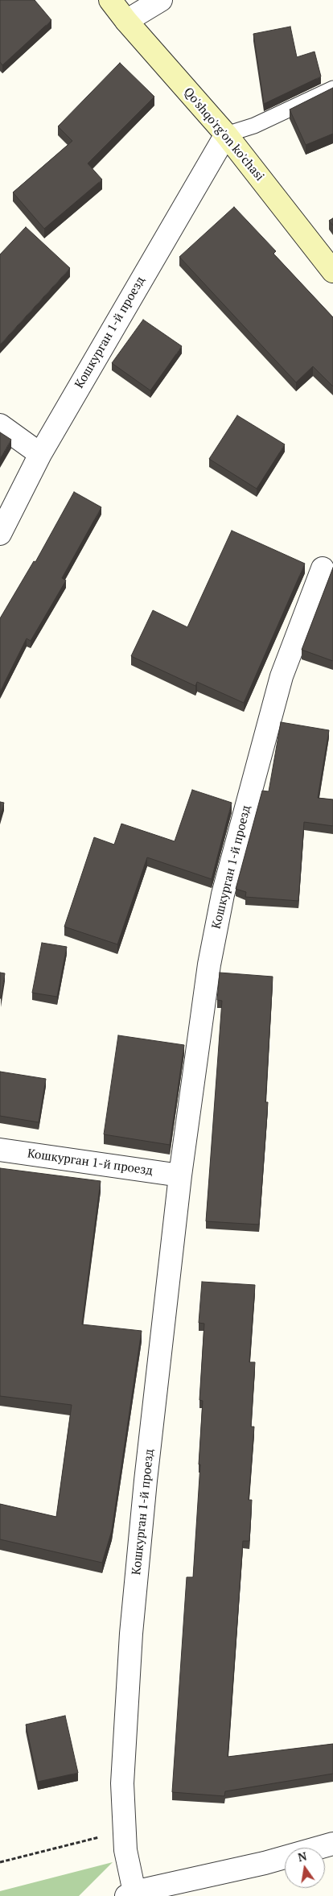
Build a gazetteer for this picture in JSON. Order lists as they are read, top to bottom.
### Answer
{
  "streets": {
    "street": ["Qo'shqo'rg'on ko'chasi", "Кошкурган 1-й проезд"]
  },
  "crossings": [
    ["Qo'shqo'rg'on ko'chasi", "Кошкурган 1-й проезд"]
  ],
  "north": "top"
}
